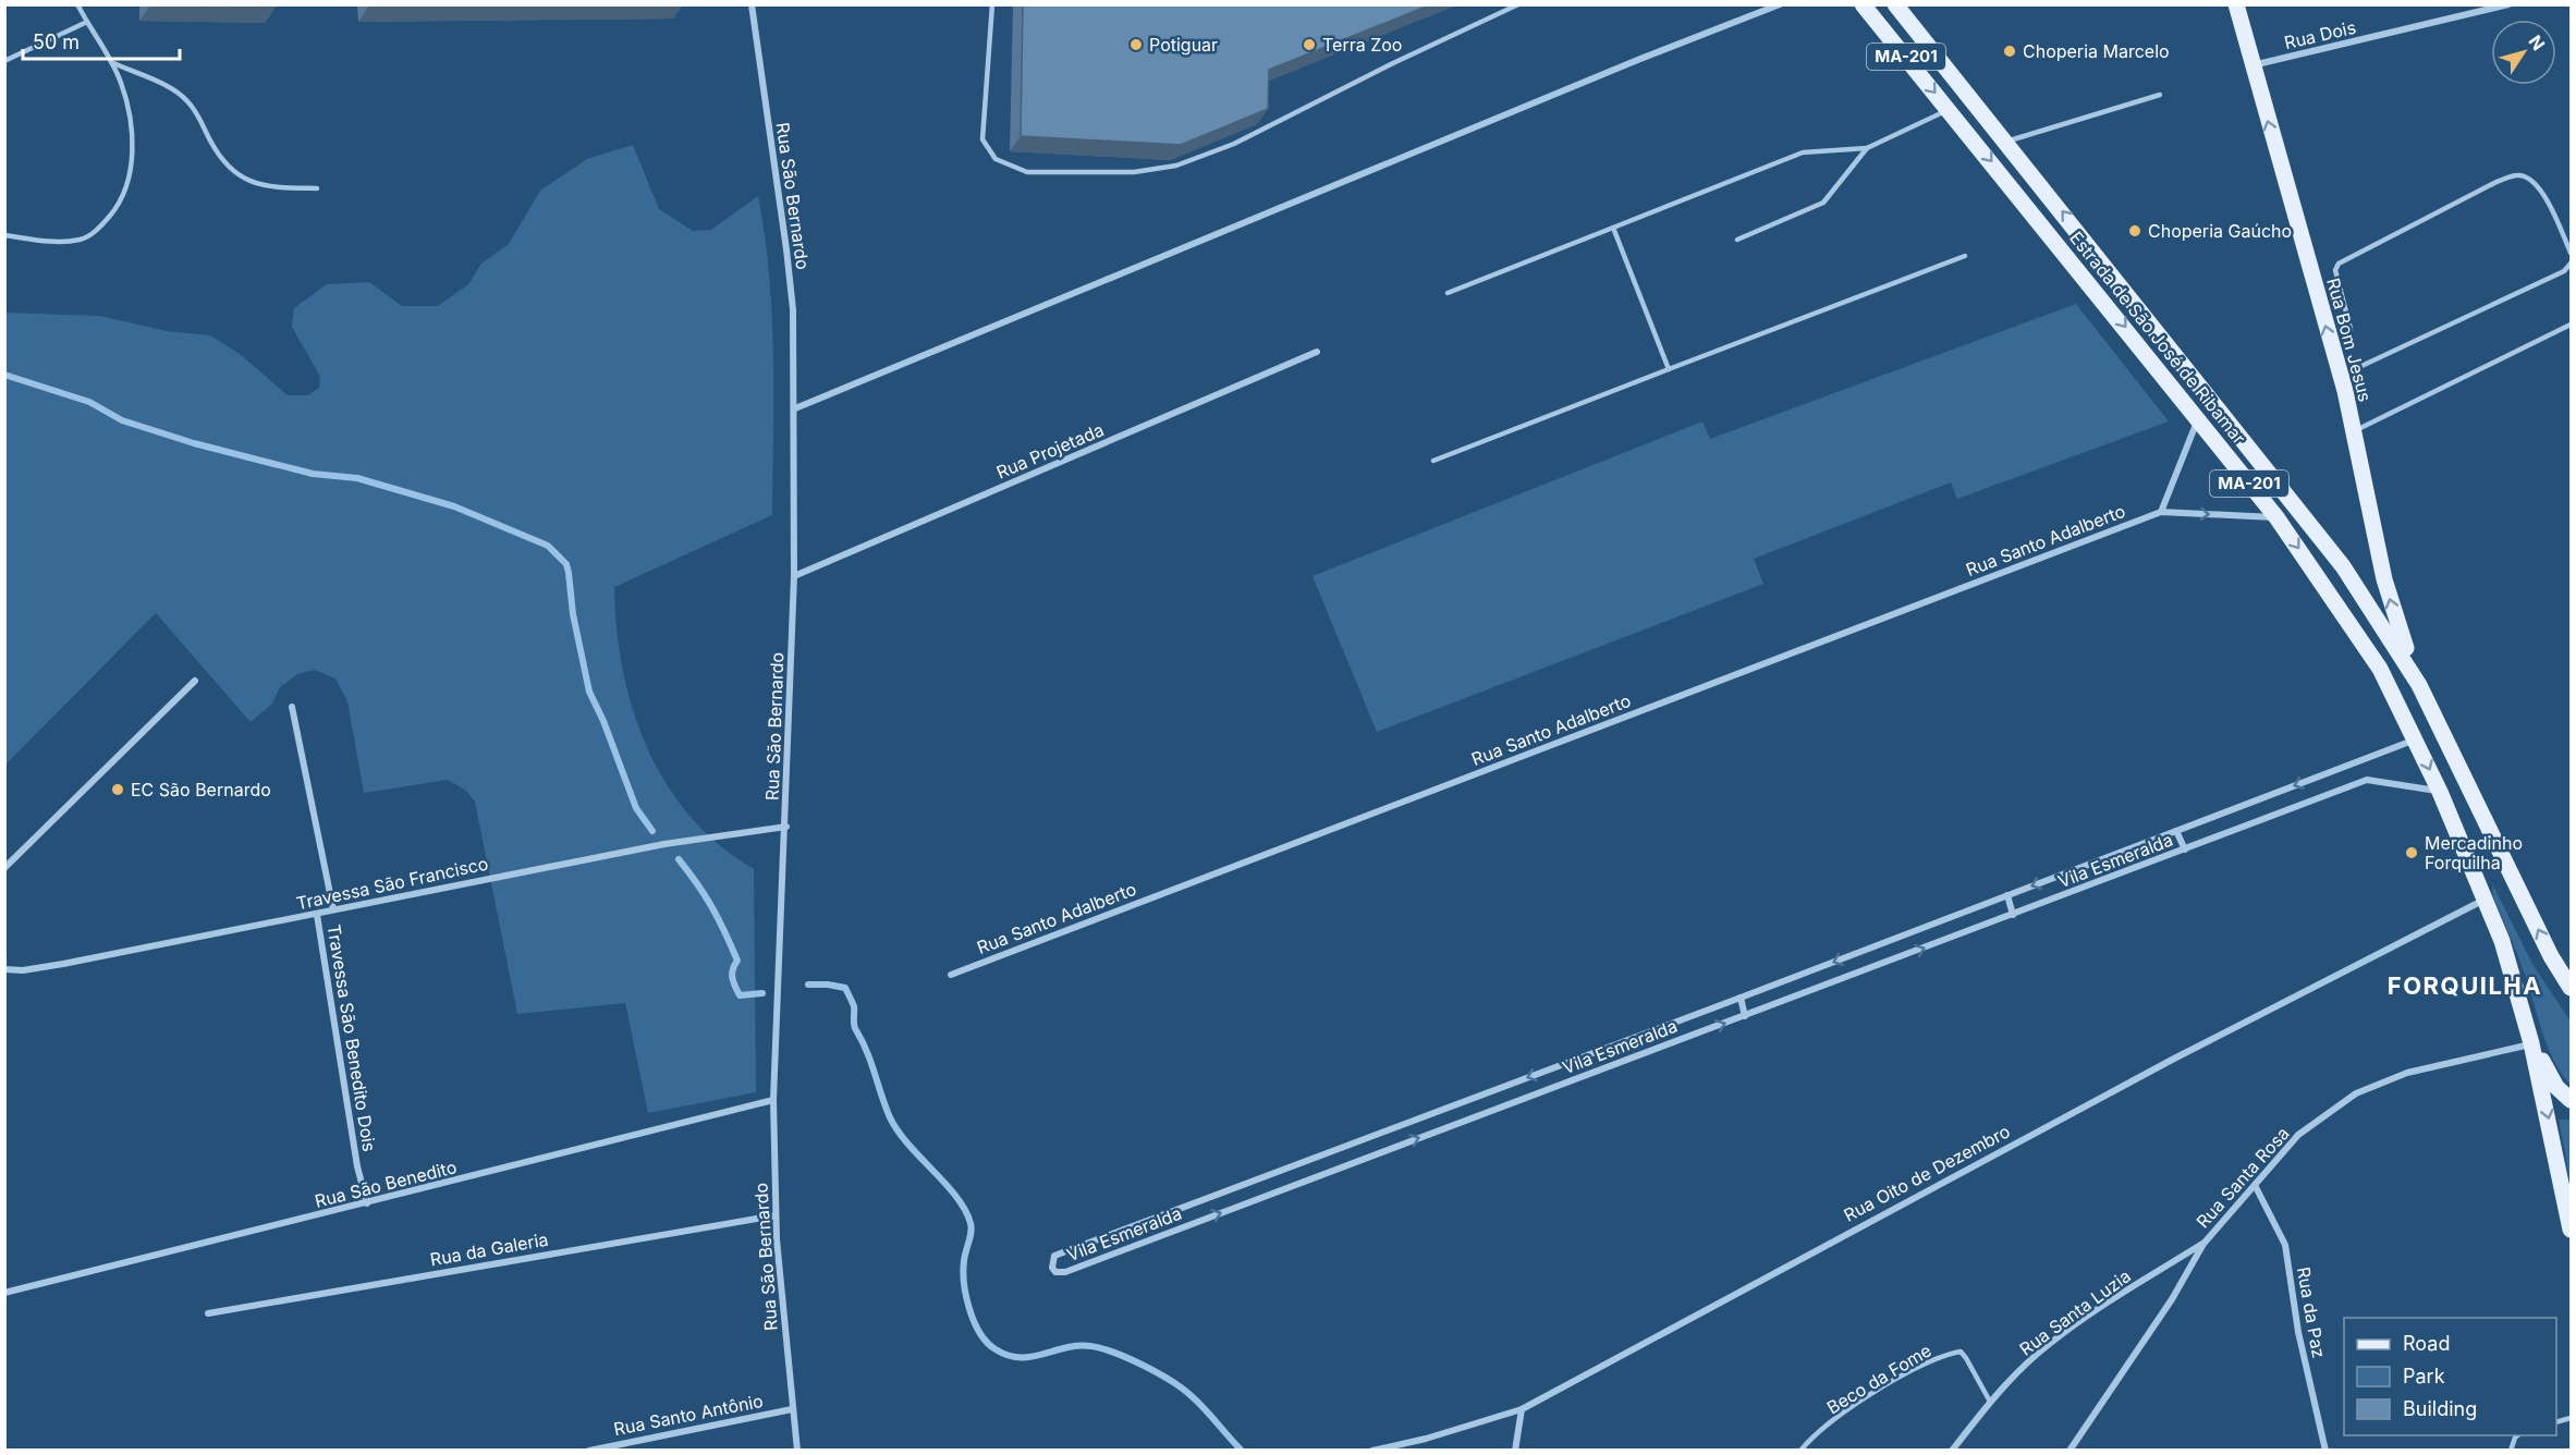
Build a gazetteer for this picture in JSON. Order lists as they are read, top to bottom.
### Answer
{
  "streets": {
    "main road": ["MA-201", "Estrada de São José de Ribamar", "Rua Bom Jesus"],
    "street": [
      "Rua Dois",
      "Rua São Bernardo",
      "Rua Projetada",
      "Rua Santo Adalberto",
      "Vila Esmeralda",
      "Travessa São Francisco",
      "Travessa São Benedito Dois",
      "Rua Oito de Dezembro",
      "Rua Santa Rosa",
      "Rua São Benedito",
      "Rua da Galeria",
      "Rua Santa Luzia",
      "Rua da Paz",
      "Rua Santo Antônio"
    ],
    "lane": ["Beco da Fome"]
  },
  "crossings": [
    ["Rua Dois", "Rua Bom Jesus"],
    ["Rua São Bernardo", "Rua Projetada"],
    ["Rua São Bernardo", "Travessa São Francisco"],
    ["Rua São Bernardo", "Rua São Benedito"],
    ["Rua São Bernardo", "Rua da Galeria"],
    ["Rua São Bernardo", "Rua Santo Antônio"],
    ["Estrada de São José de Ribamar", "Rua Bom Jesus"],
    ["Estrada de São José de Ribamar", "Rua Santo Adalberto"],
    ["Estrada de São José de Ribamar", "Vila Esmeralda"],
    ["Estrada de São José de Ribamar", "Rua Oito de Dezembro"],
    ["Estrada de São José de Ribamar", "Rua Santa Rosa"],
    ["Travessa São Francisco", "Travessa São Benedito Dois"],
    ["Travessa São Benedito Dois", "Rua São Benedito"],
    ["Rua Santa Rosa", "Rua Santa Luzia"],
    ["Rua Santa Rosa", "Rua da Paz"],
    ["Rua Santa Luzia", "Beco da Fome"]
  ],
  "one_way": ["Rua Bom Jesus"],
  "districts": ["FORQUILHA"],
  "places": [
    "Potiguar",
    "Terra Zoo",
    "Choperia Marcelo",
    "Choperia Gaúcho",
    "EC São Bernardo",
    "Mercadinho Forquilha"
  ],
  "legend": ["Road", "Park", "Building"],
  "scale_bar": "50 m",
  "north": "top right"
}
